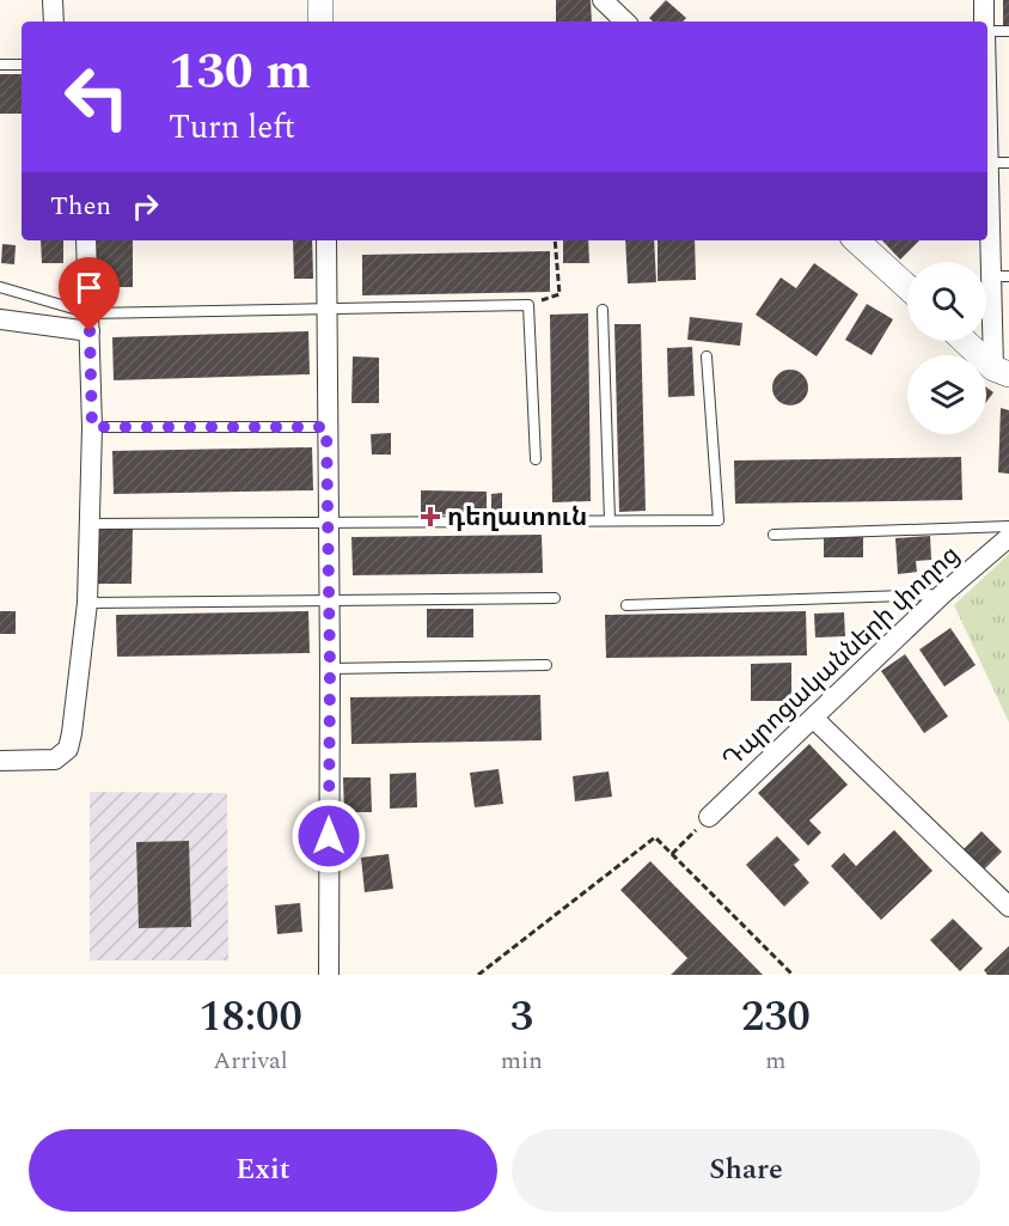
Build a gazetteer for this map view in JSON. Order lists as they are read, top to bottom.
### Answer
{
  "streets": {
    "street": ["Դպրոցականների փողոց"]
  },
  "places": {
    "health": ["դեղատուն"]
  },
  "page": {
    "turn": ["130 m", "Turn left"],
    "then": "Then",
    "eta": [
      "18:00",
      "Arrival",
      "3",
      "min",
      "230",
      "m"
    ],
    "buttons": ["Exit", "Share"]
  }
}
